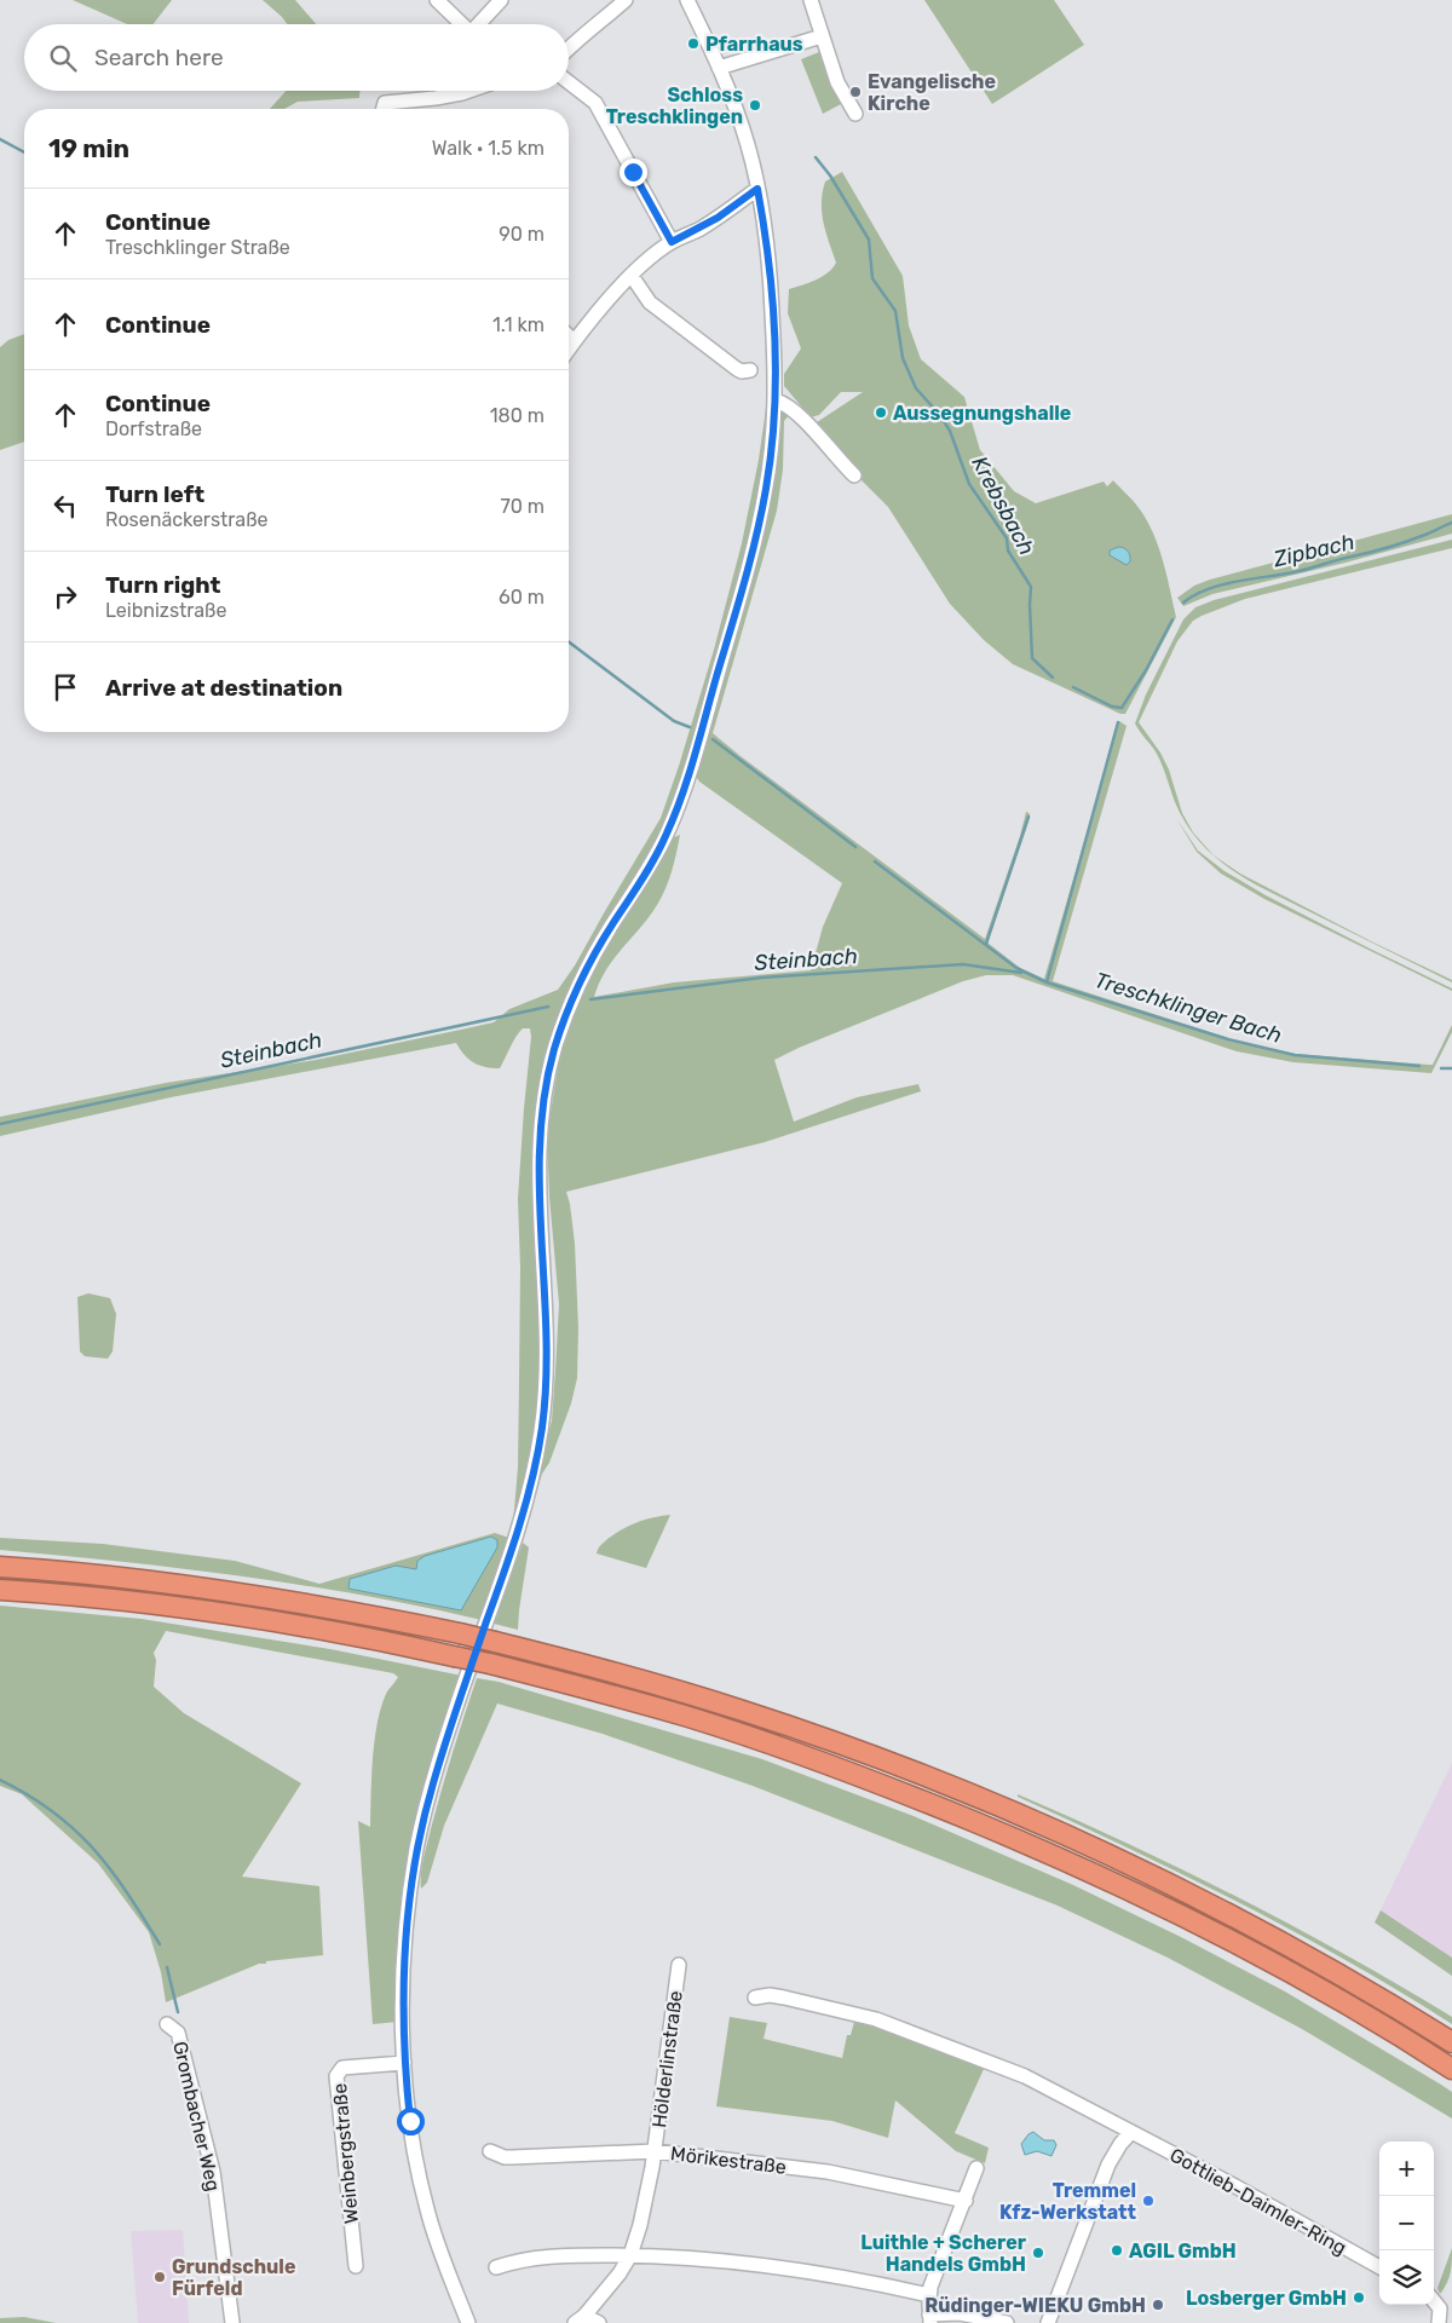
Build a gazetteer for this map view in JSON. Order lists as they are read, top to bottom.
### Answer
{
  "streets": {
    "street": [
      "Hölderlinstraße",
      "Grombacher Weg",
      "Weinbergstraße",
      "Mörikestraße",
      "Gottlieb-Daimler-Ring"
    ]
  },
  "crossings": [
    ["Hölderlinstraße", "Mörikestraße"]
  ],
  "water": [
    "Krebsbach",
    "Zipbach",
    "Steinbach",
    "Treschklinger Bach"
  ],
  "places": [
    "Pfarrhaus",
    "Evangelische Kirche",
    "Schloss Treschklingen",
    "Aussegnungshalle",
    "Tremmel Kfz-Werkstatt",
    "AGIL GmbH",
    "Luithle + Scherer Handels GmbH",
    "Grundschule Fürfeld",
    "Losberger GmbH",
    "Rüdinger-WIEKU GmbH"
  ],
  "page": {
    "search": "Search here",
    "heading": ["19 min", "Walk · 1.5 km"],
    "list": [
      ["Continue", "Treschklinger Straße", "90 m"],
      ["Continue", "1.1 km"],
      ["Continue", "Dorfstraße", "180 m"],
      ["Turn left", "Rosenäckerstraße", "70 m"],
      ["Turn right", "Leibnizstraße", "60 m"],
      "Arrive at destination"
    ],
    "map_buttons": ["+", "−"]
  }
}
